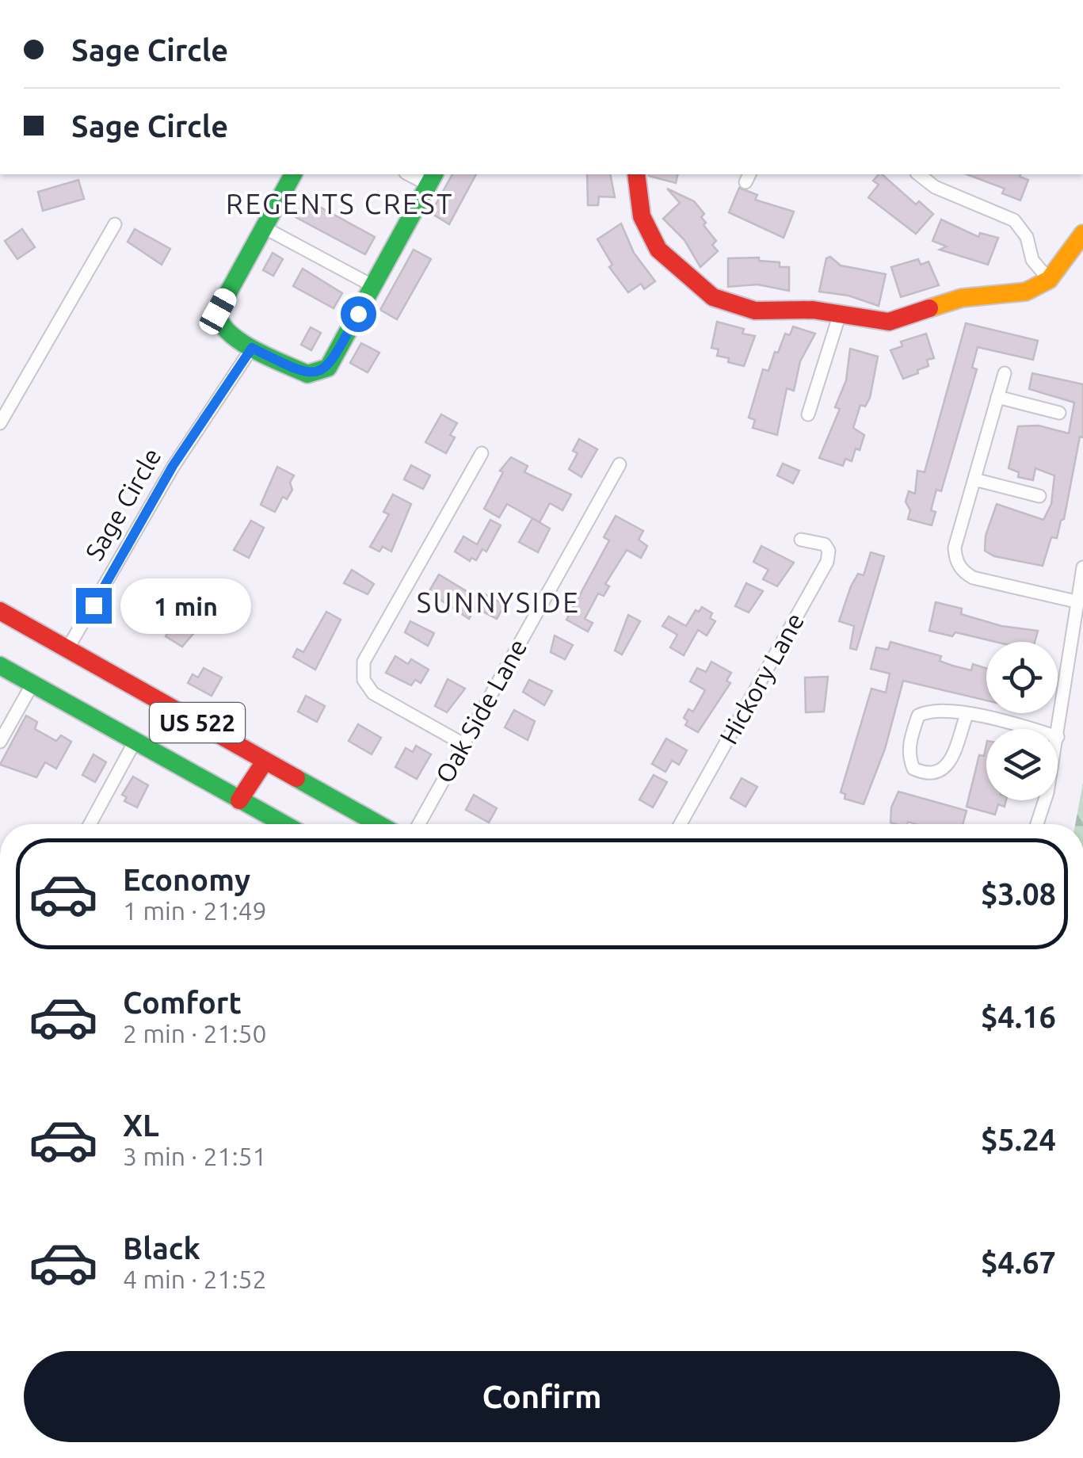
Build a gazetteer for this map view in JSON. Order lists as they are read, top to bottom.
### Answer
{
  "streets": {
    "street": [
      "Sage Circle",
      "Hickory Lane",
      "Oak Side Lane",
      "US 522"
    ]
  },
  "crossings": [
    ["Sage Circle", "US 522"]
  ],
  "districts": ["REGENTS CREST", "SUNNYSIDE"],
  "page": {
    "banner": ["Sage Circle", "Sage Circle"],
    "bubble": "1 min",
    "list": [
      {
        "name": "Economy",
        "note": "1 min · 21:49",
        "value": "$3.08"
      },
      {
        "name": "Comfort",
        "note": "2 min · 21:50",
        "value": "$4.16"
      },
      {
        "name": "XL",
        "note": "3 min · 21:51",
        "value": "$5.24"
      },
      {
        "name": "Black",
        "note": "4 min · 21:52",
        "value": "$4.67"
      }
    ],
    "buttons": "Confirm"
  }
}
